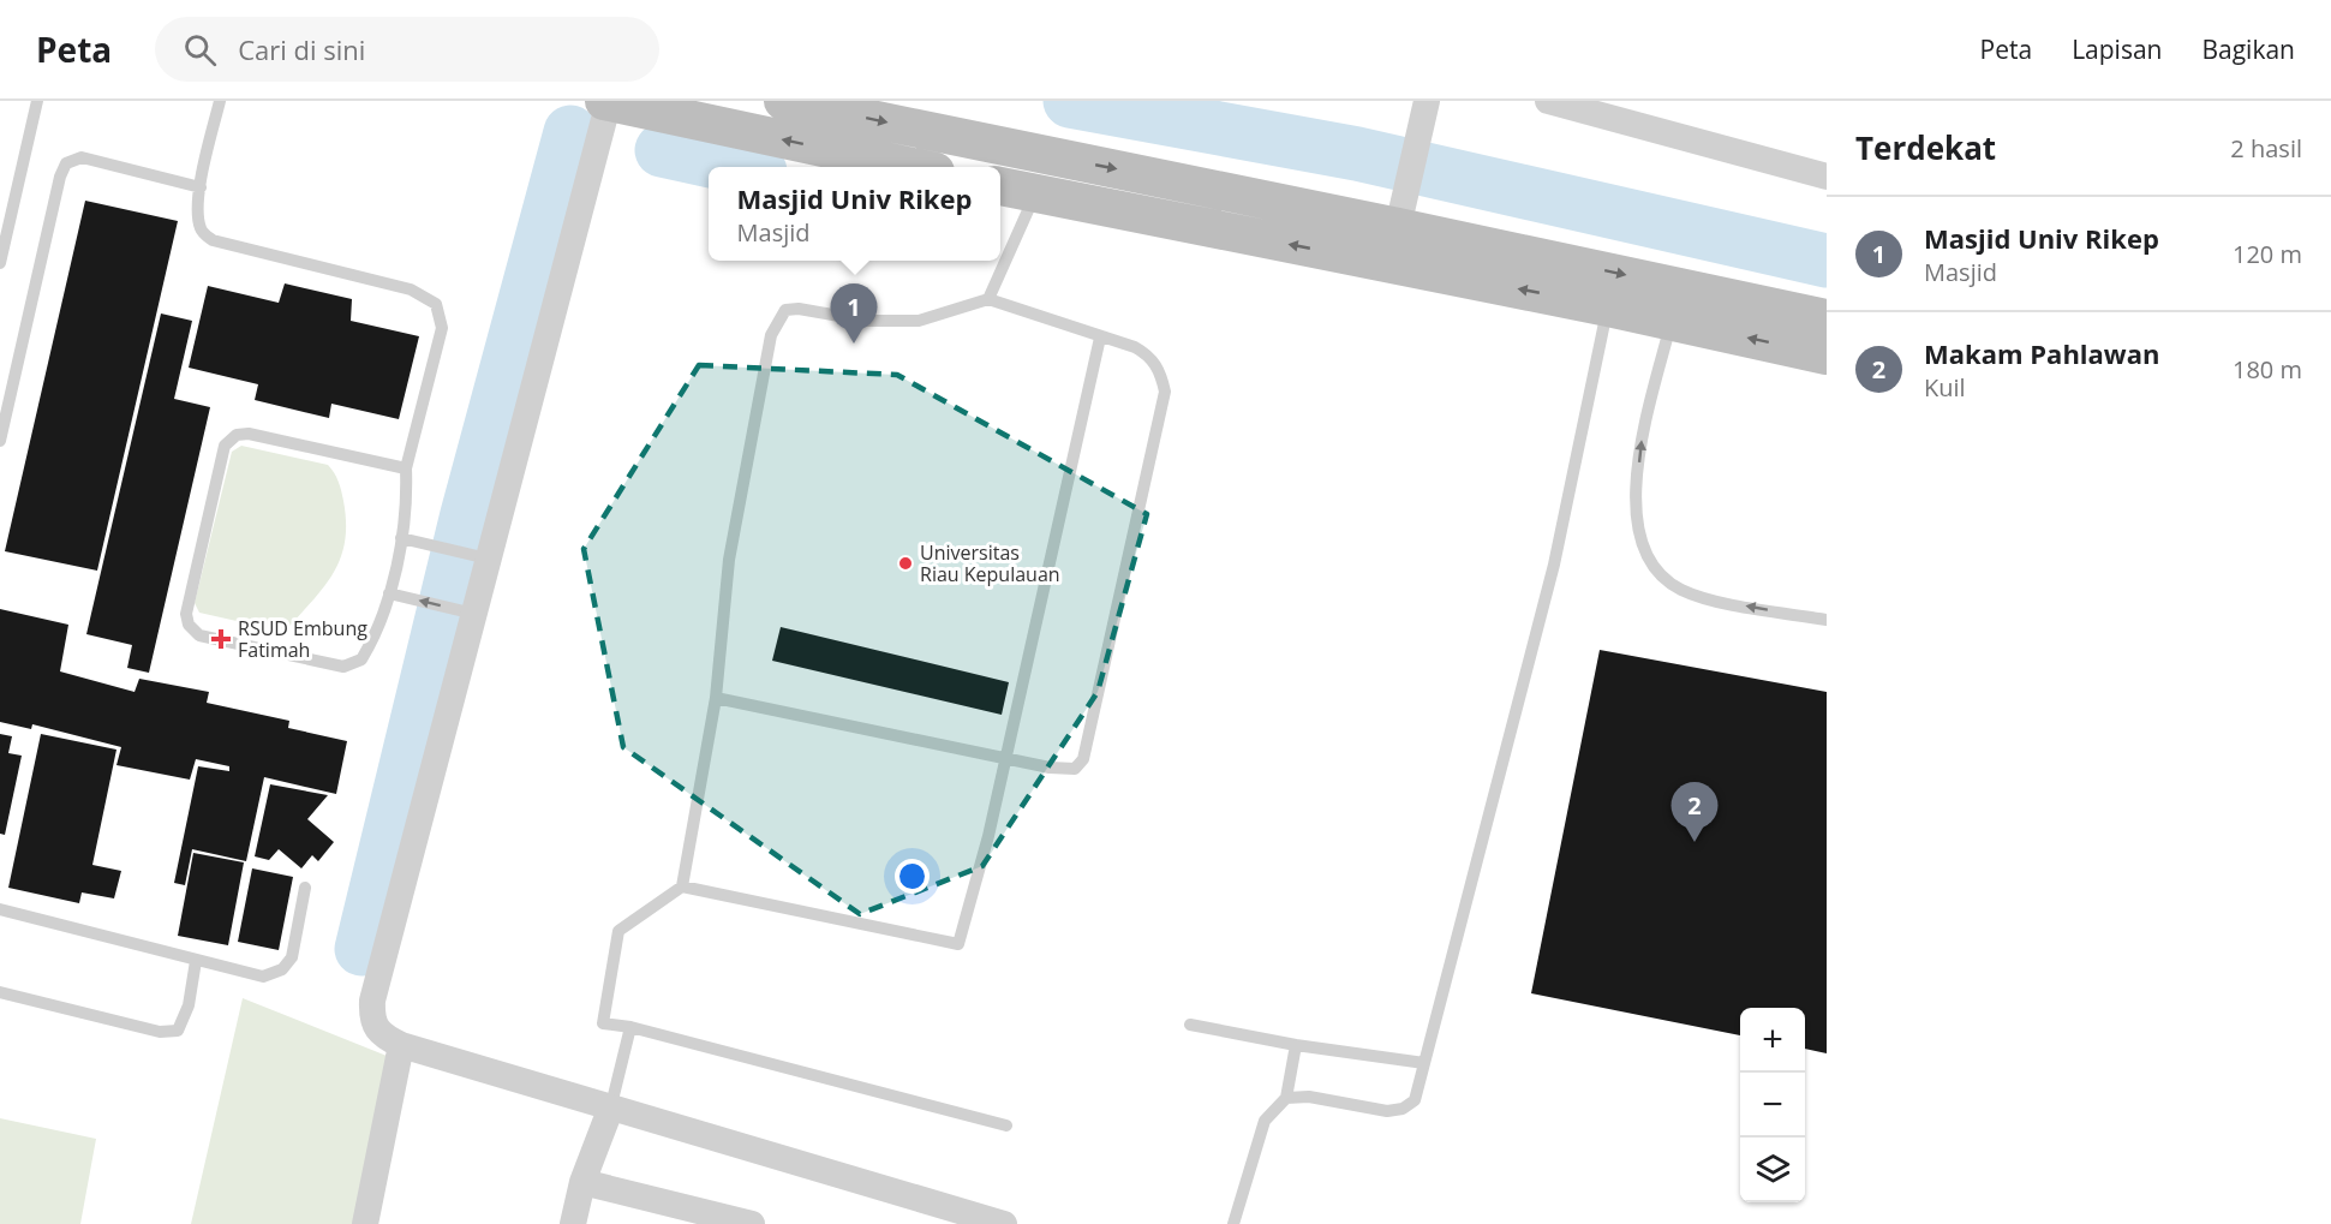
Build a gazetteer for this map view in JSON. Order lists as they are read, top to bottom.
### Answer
{
  "places": {
    "other": ["Universitas Riau Kepulauan"],
    "health": ["RSUD Embung Fatimah"]
  },
  "page": {
    "header": "Peta",
    "search": "Cari di sini",
    "nav": ["Peta", "Lapisan", "Bagikan"],
    "heading": ["Terdekat", "2 hasil"],
    "popup": ["Masjid Univ Rikep", "Masjid"],
    "list": [
      {
        "mark": "1",
        "name": "Masjid Univ Rikep",
        "note": "Masjid",
        "value": "120 m"
      },
      {
        "mark": "2",
        "name": "Makam Pahlawan",
        "note": "Kuil",
        "value": "180 m"
      }
    ],
    "pins": ["1", "2"],
    "map_buttons": ["+", "−"]
  }
}
